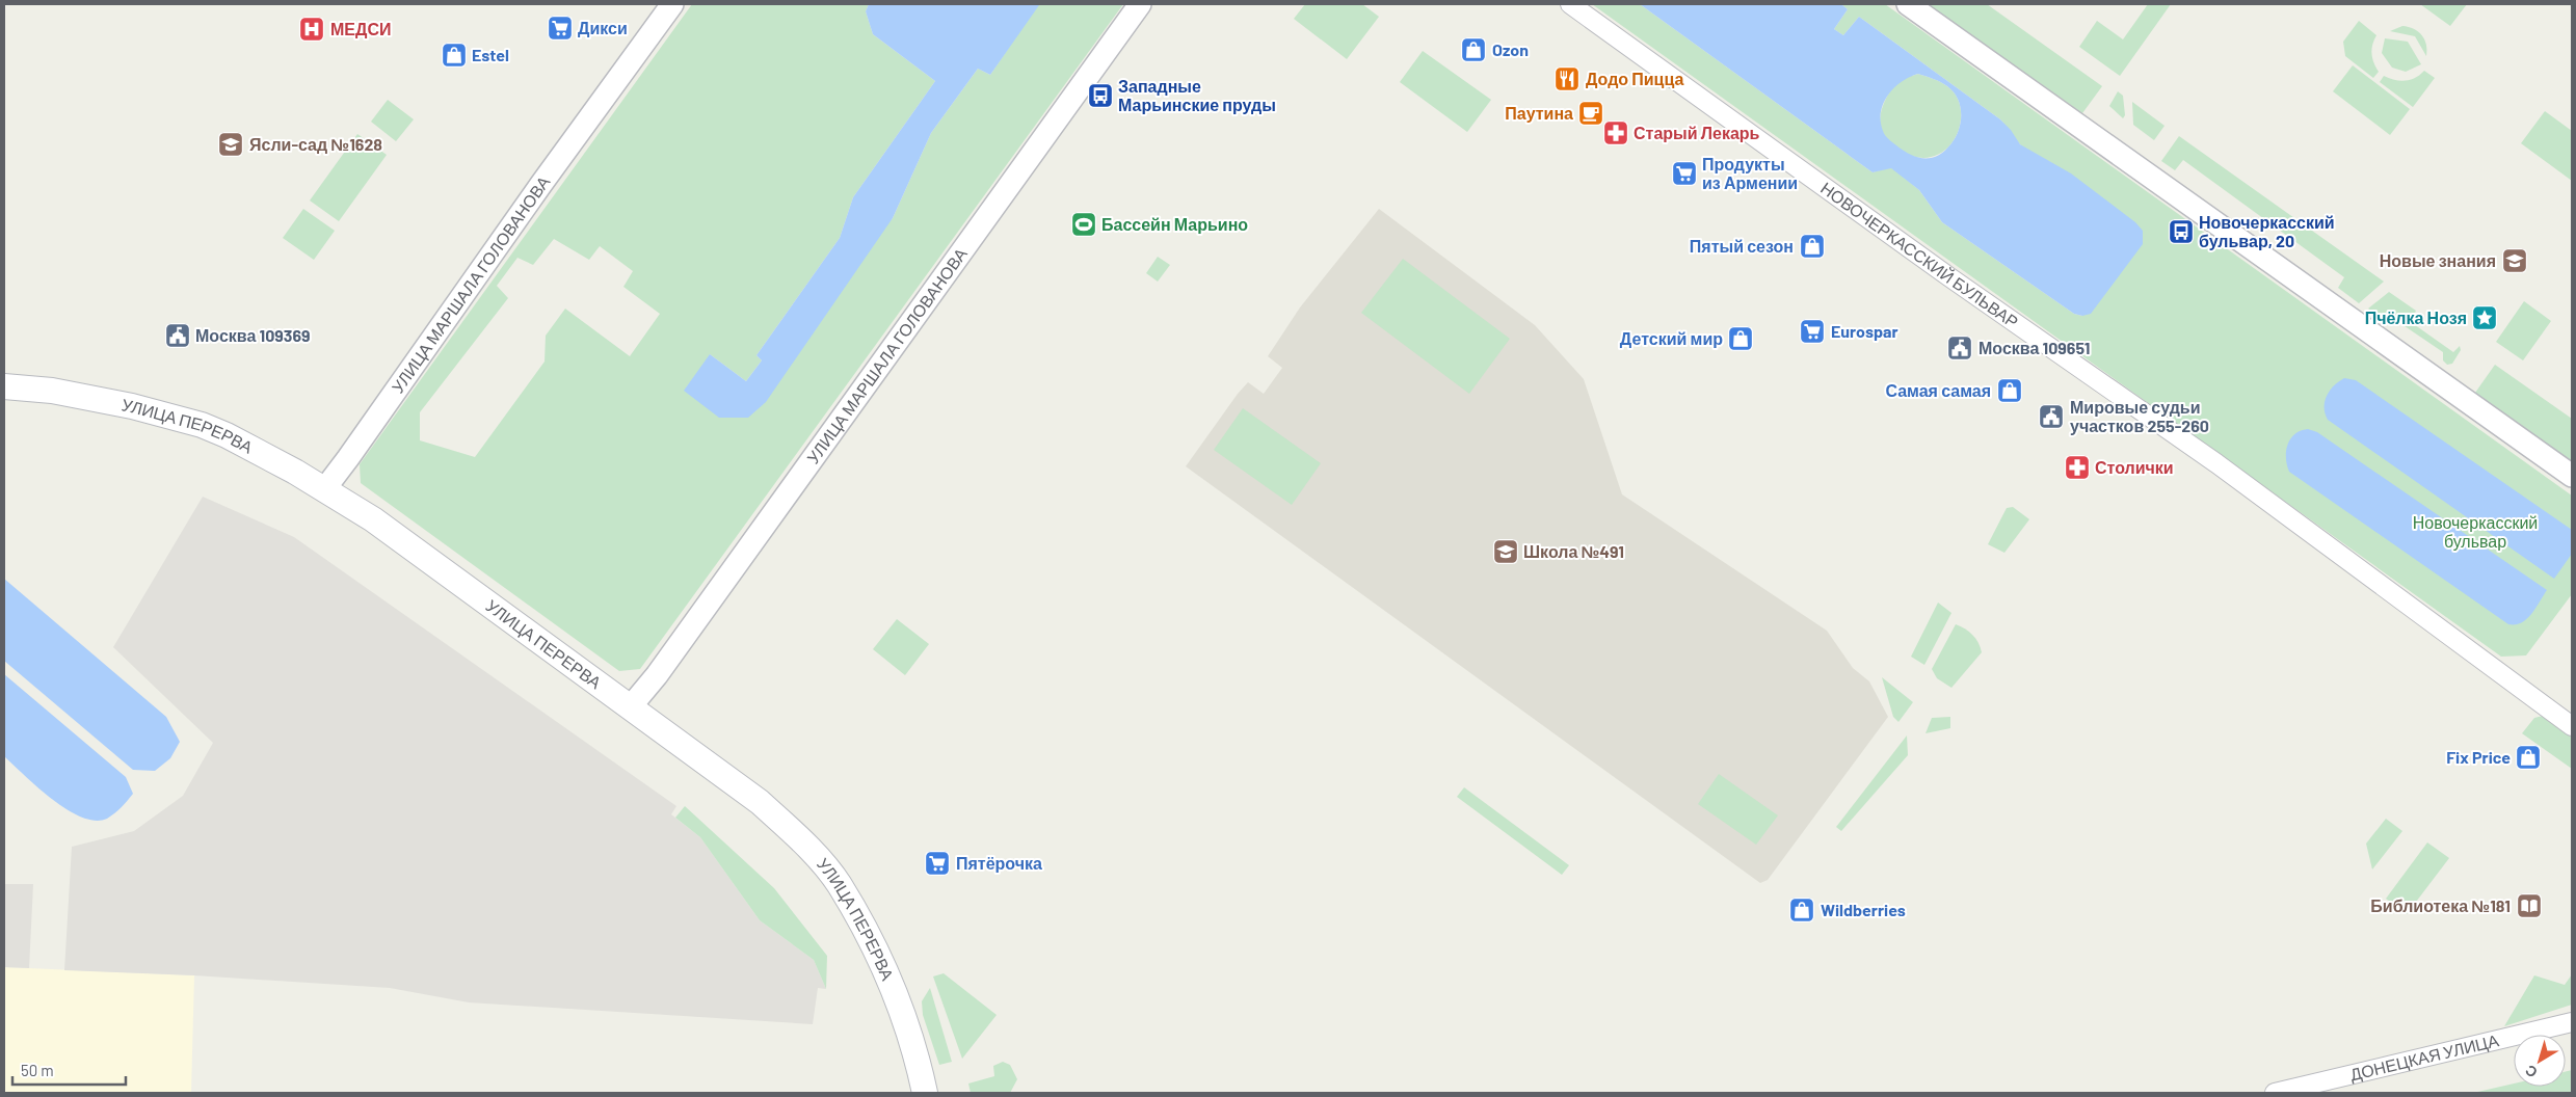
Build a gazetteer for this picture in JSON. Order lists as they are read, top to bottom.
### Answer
{
  "streets": {
    "main road": ["УЛИЦА ПЕРЕРВА"],
    "street": ["НОВОЧЕРКАССКИЙ БУЛЬВАР", "УЛИЦА МАРШАЛА ГОЛОВАНОВА", "ДОНЕЦКАЯ УЛИЦА"]
  },
  "crossings": [
    ["УЛИЦА МАРШАЛА ГОЛОВАНОВА", "УЛИЦА ПЕРЕРВА"]
  ],
  "parks": ["Новочеркасский бульвар"],
  "places": {
    "supermarket": [
      "Дикси",
      "Продукты из Армении",
      "Eurospar",
      "Пятёрочка"
    ],
    "hospital": ["МЕДСИ"],
    "shop": [
      "Ozon",
      "Estel",
      "Пятый сезон",
      "Детский мир",
      "Самая самая",
      "Fix Price",
      "Wildberries"
    ],
    "restaurant": ["Додо Пицца"],
    "bus stop": ["Западные Марьинские пруды", "Новочеркасский бульвар, 20"],
    "cafe": ["Паутина"],
    "pharmacy": ["Старый Лекарь", "Столички"],
    "school or university": ["Ясли-сад №1628", "Новые знания", "Школа №491"],
    "sports": ["Бассейн Марьино"],
    "place": ["Пчёлка Нозя"],
    "public building": ["Москва 109369", "Москва 109651", "Мировые судьи участков 255-260"],
    "library": ["Библиотека №181"]
  },
  "scale_bar": "50 m",
  "north": "bottom left"
}
